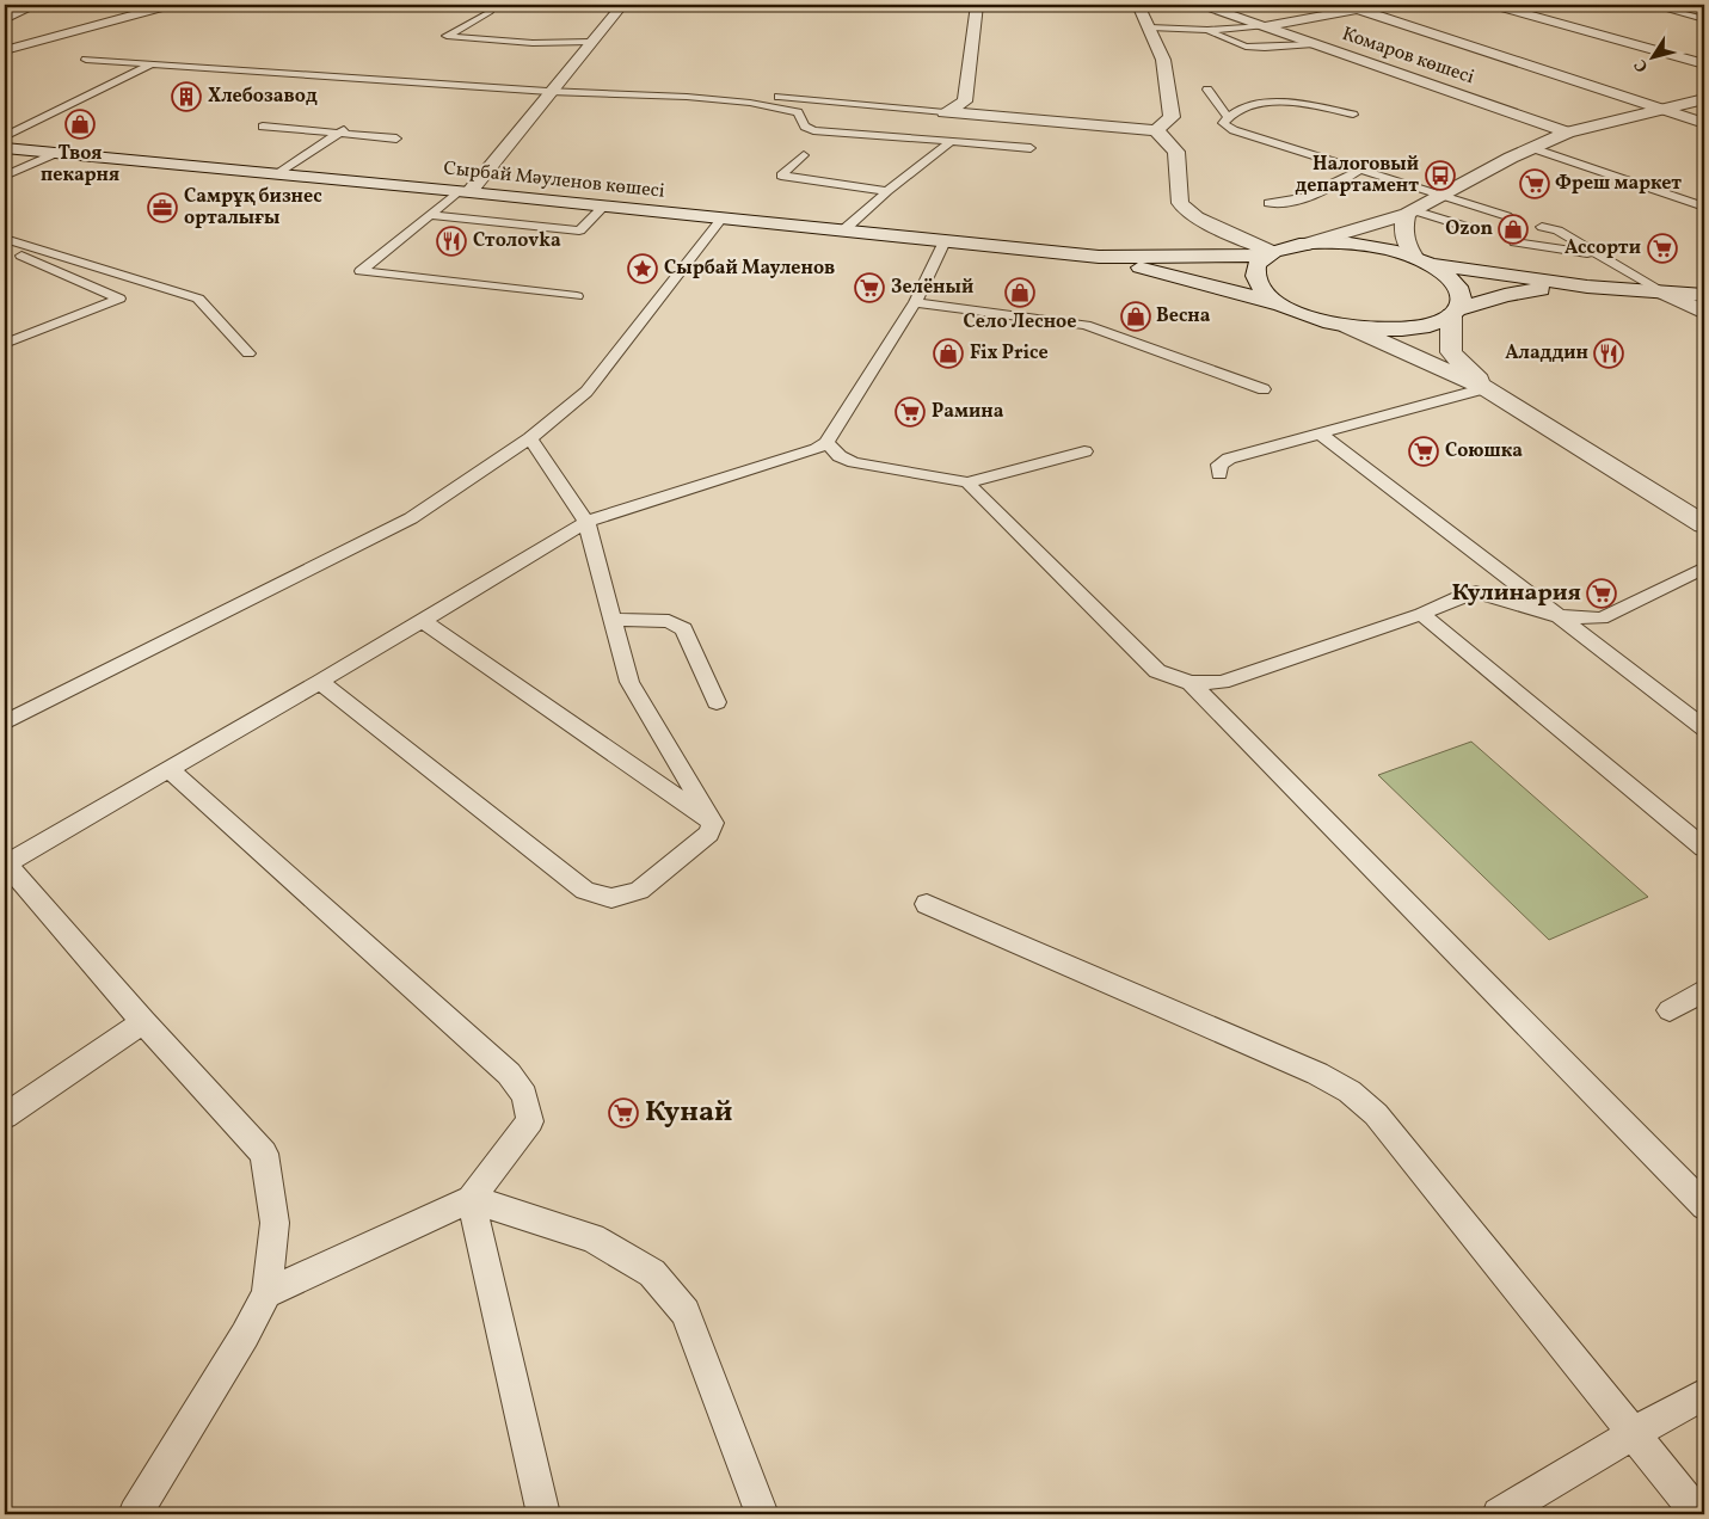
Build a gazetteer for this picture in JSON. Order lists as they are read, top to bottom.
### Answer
{
  "streets": {
    "street": ["Комаров көшесі", "Сырбай Мәуленов көшесі"]
  },
  "places": {
    "building": ["Хлебозавод"],
    "shop": [
      "Твоя пекарня",
      "Ozon",
      "Село Лесное",
      "Весна",
      "Fix Price"
    ],
    "bus stop": ["Налоговый департамент"],
    "supermarket": [
      "Фреш маркет",
      "Ассорти",
      "Зелёный",
      "Рамина",
      "Союшка",
      "Кулинария",
      "Кунай"
    ],
    "office": ["Самрұқ бизнес орталығы"],
    "restaurant": ["Столоvka", "Аладдин"],
    "place": ["Сырбай Мауленов"]
  },
  "north": "bottom left"
}
